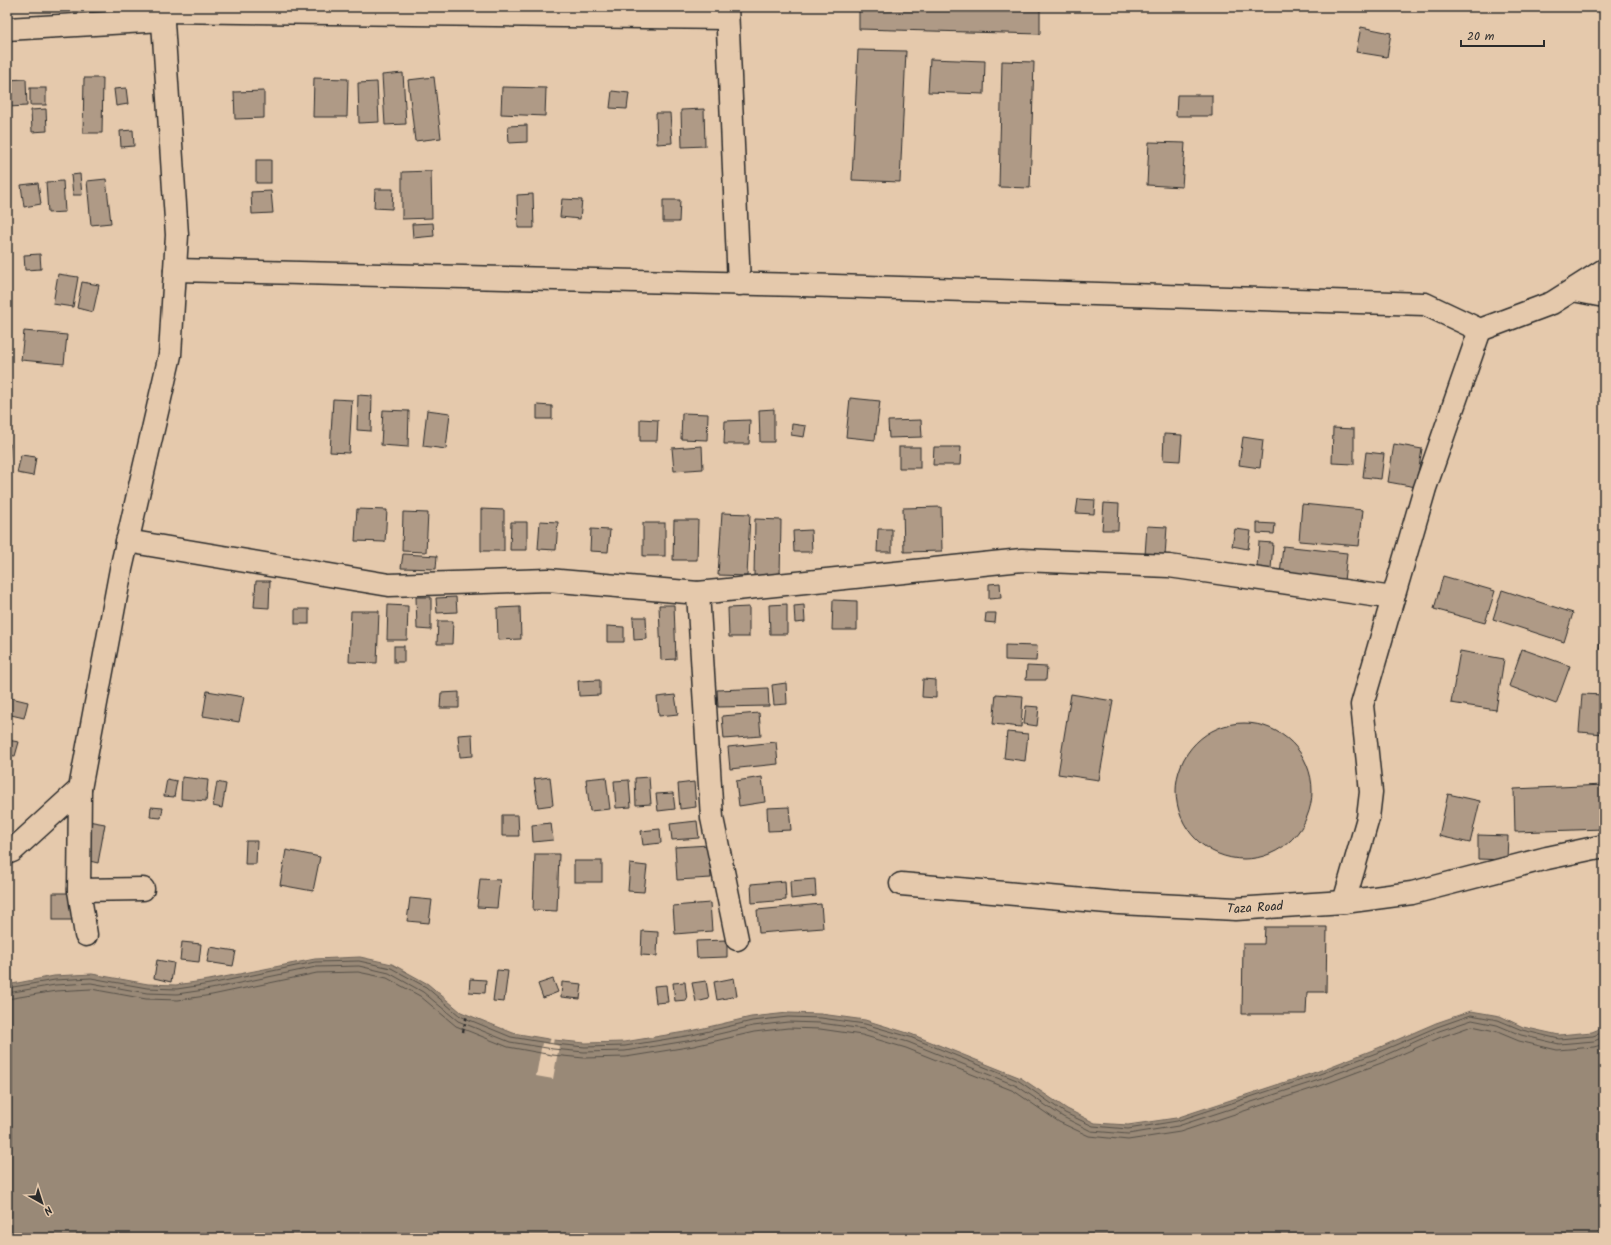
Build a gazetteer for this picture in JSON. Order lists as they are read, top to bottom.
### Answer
{
  "streets": {
    "street": ["Taza Road"]
  },
  "scale_bar": "20 m",
  "north": "bottom right"
}
